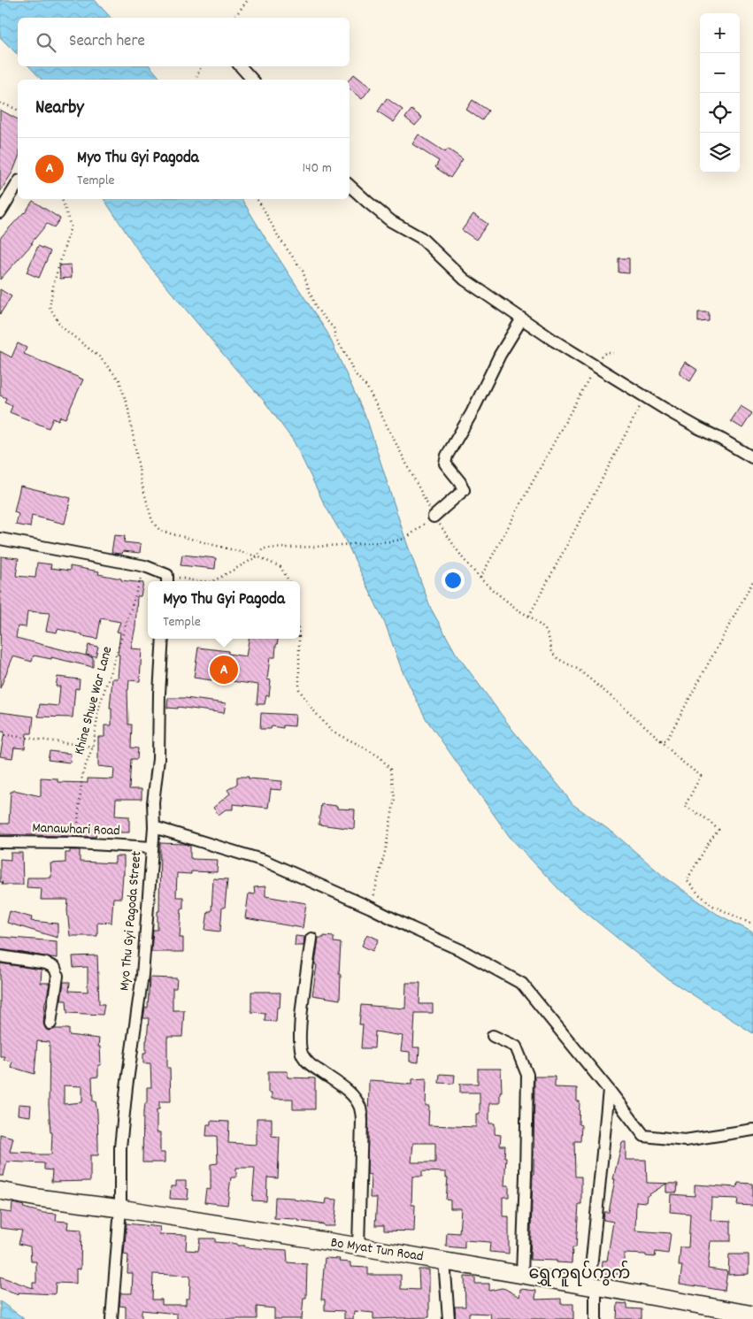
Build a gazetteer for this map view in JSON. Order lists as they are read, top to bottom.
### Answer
{
  "streets": {
    "main road": ["Bo Myat Tun Road"],
    "street": ["Manawhari Road", "Myo Thu Gyi Pagoda Street"],
    "path": ["Khine Shwe War Lane"]
  },
  "crossings": [
    ["Khine Shwe War Lane", "Manawhari Road"],
    ["Manawhari Road", "Myo Thu Gyi Pagoda Street"],
    ["Myo Thu Gyi Pagoda Street", "Bo Myat Tun Road"]
  ],
  "districts": ["ရွှေကူရပ်ကွက်"],
  "page": {
    "map_buttons": ["+", "−"],
    "search": "Search here",
    "heading": "Nearby",
    "list": [
      {
        "mark": "A",
        "name": "Myo Thu Gyi Pagoda",
        "note": "Temple",
        "value": "140 m"
      }
    ],
    "popup": ["Myo Thu Gyi Pagoda", "Temple"],
    "pins": "A"
  }
}
